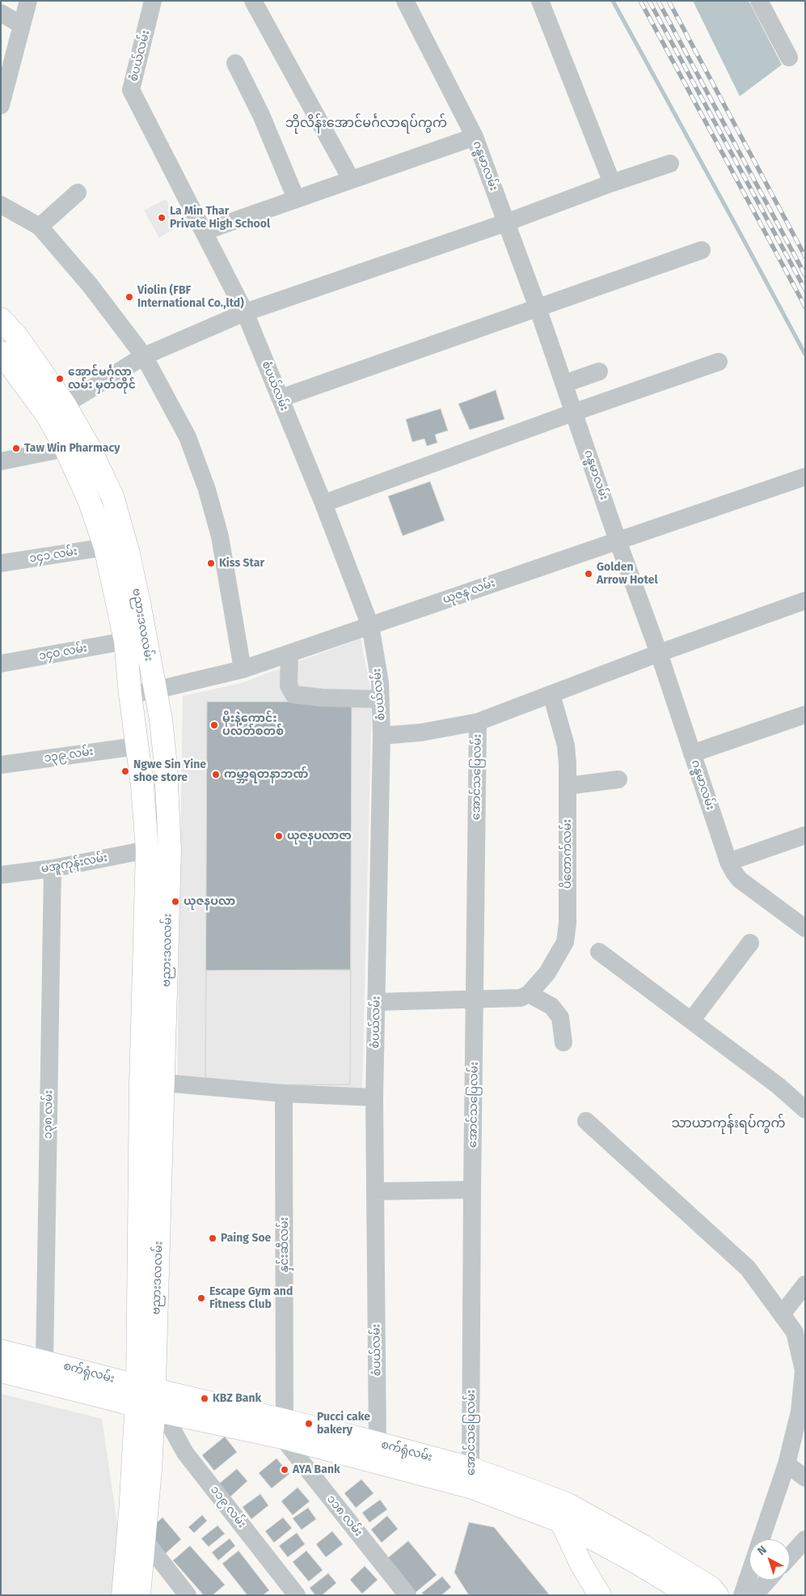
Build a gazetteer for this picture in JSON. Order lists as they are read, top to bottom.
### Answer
{
  "streets": {
    "main road": ["ဗညားဒလလမ်း", "စက်ရုံလမ်း"],
    "street": [
      "စံပယ်လမ်း",
      "ဂန္ဓမာလမ်း",
      "၁၄၁ လမ်း",
      "ယုဇန လမ်း",
      "၁၄၀ လမ်း",
      "၁၃၉ လမ်း",
      "အောင်သပြေလမ်း",
      "ပိတောက်လမ်း",
      "မအူကုန်းလမ်း",
      "၁၃၈ လမ်း",
      "နှင်းဆီလမ်း",
      "၁၁၉ လမ်း",
      "၁၁၈ လမ်း"
    ]
  },
  "crossings": [
    ["စံပယ်လမ်း", "ယုဇန လမ်း"],
    ["စံပယ်လမ်း", "စက်ရုံလမ်း"],
    ["ဂန္ဓမာလမ်း", "ယုဇန လမ်း"],
    ["၁၄၁ လမ်း", "ဗညားဒလလမ်း"],
    ["ယုဇန လမ်း", "ဗညားဒလလမ်း"],
    ["ဗညားဒလလမ်း", "၁၄၀ လမ်း"],
    ["ဗညားဒလလမ်း", "၁၃၉ လမ်း"],
    ["ဗညားဒလလမ်း", "မအူကုန်းလမ်း"],
    ["ဗညားဒလလမ်း", "စက်ရုံလမ်း"],
    ["ဗညားဒလလမ်း", "၁၁၉ လမ်း"],
    ["အောင်သပြေလမ်း", "စက်ရုံလမ်း"],
    ["မအူကုန်းလမ်း", "၁၃၈ လမ်း"],
    ["၁၃၈ လမ်း", "စက်ရုံလမ်း"],
    ["နှင်းဆီလမ်း", "စက်ရုံလမ်း"],
    ["နှင်းဆီလမ်း", "၁၁၈ လမ်း"],
    ["စက်ရုံလမ်း", "၁၁၉ လမ်း"],
    ["စက်ရုံလမ်း", "၁၁၈ လမ်း"]
  ],
  "districts": ["ဘိုလိန်းအောင်မင်္ဂလာရပ်ကွက်", "သာယာကုန်းရပ်ကွက်"],
  "places": [
    "La Min Thar Private High School",
    "Violin (FBF International Co.,ltd)",
    "အောင်မင်္ဂလာ လမ်း မှတ်တိုင်",
    "Taw Win Pharmacy",
    "Kiss Star",
    "Golden Arrow Hotel",
    "မိုးနဲ့ကောင်း ပလတ်စတစ်",
    "Ngwe Sin Yine shoe store",
    "ကမ္ဘာ့ရတနာဘဏ်",
    "ယုဇနပလာဇာ",
    "ယုဇနပလာ",
    "Paing Soe",
    "Escape Gym and Fitness Club",
    "KBZ Bank",
    "Pucci cake bakery",
    "AYA Bank"
  ],
  "north": "top left"
}
